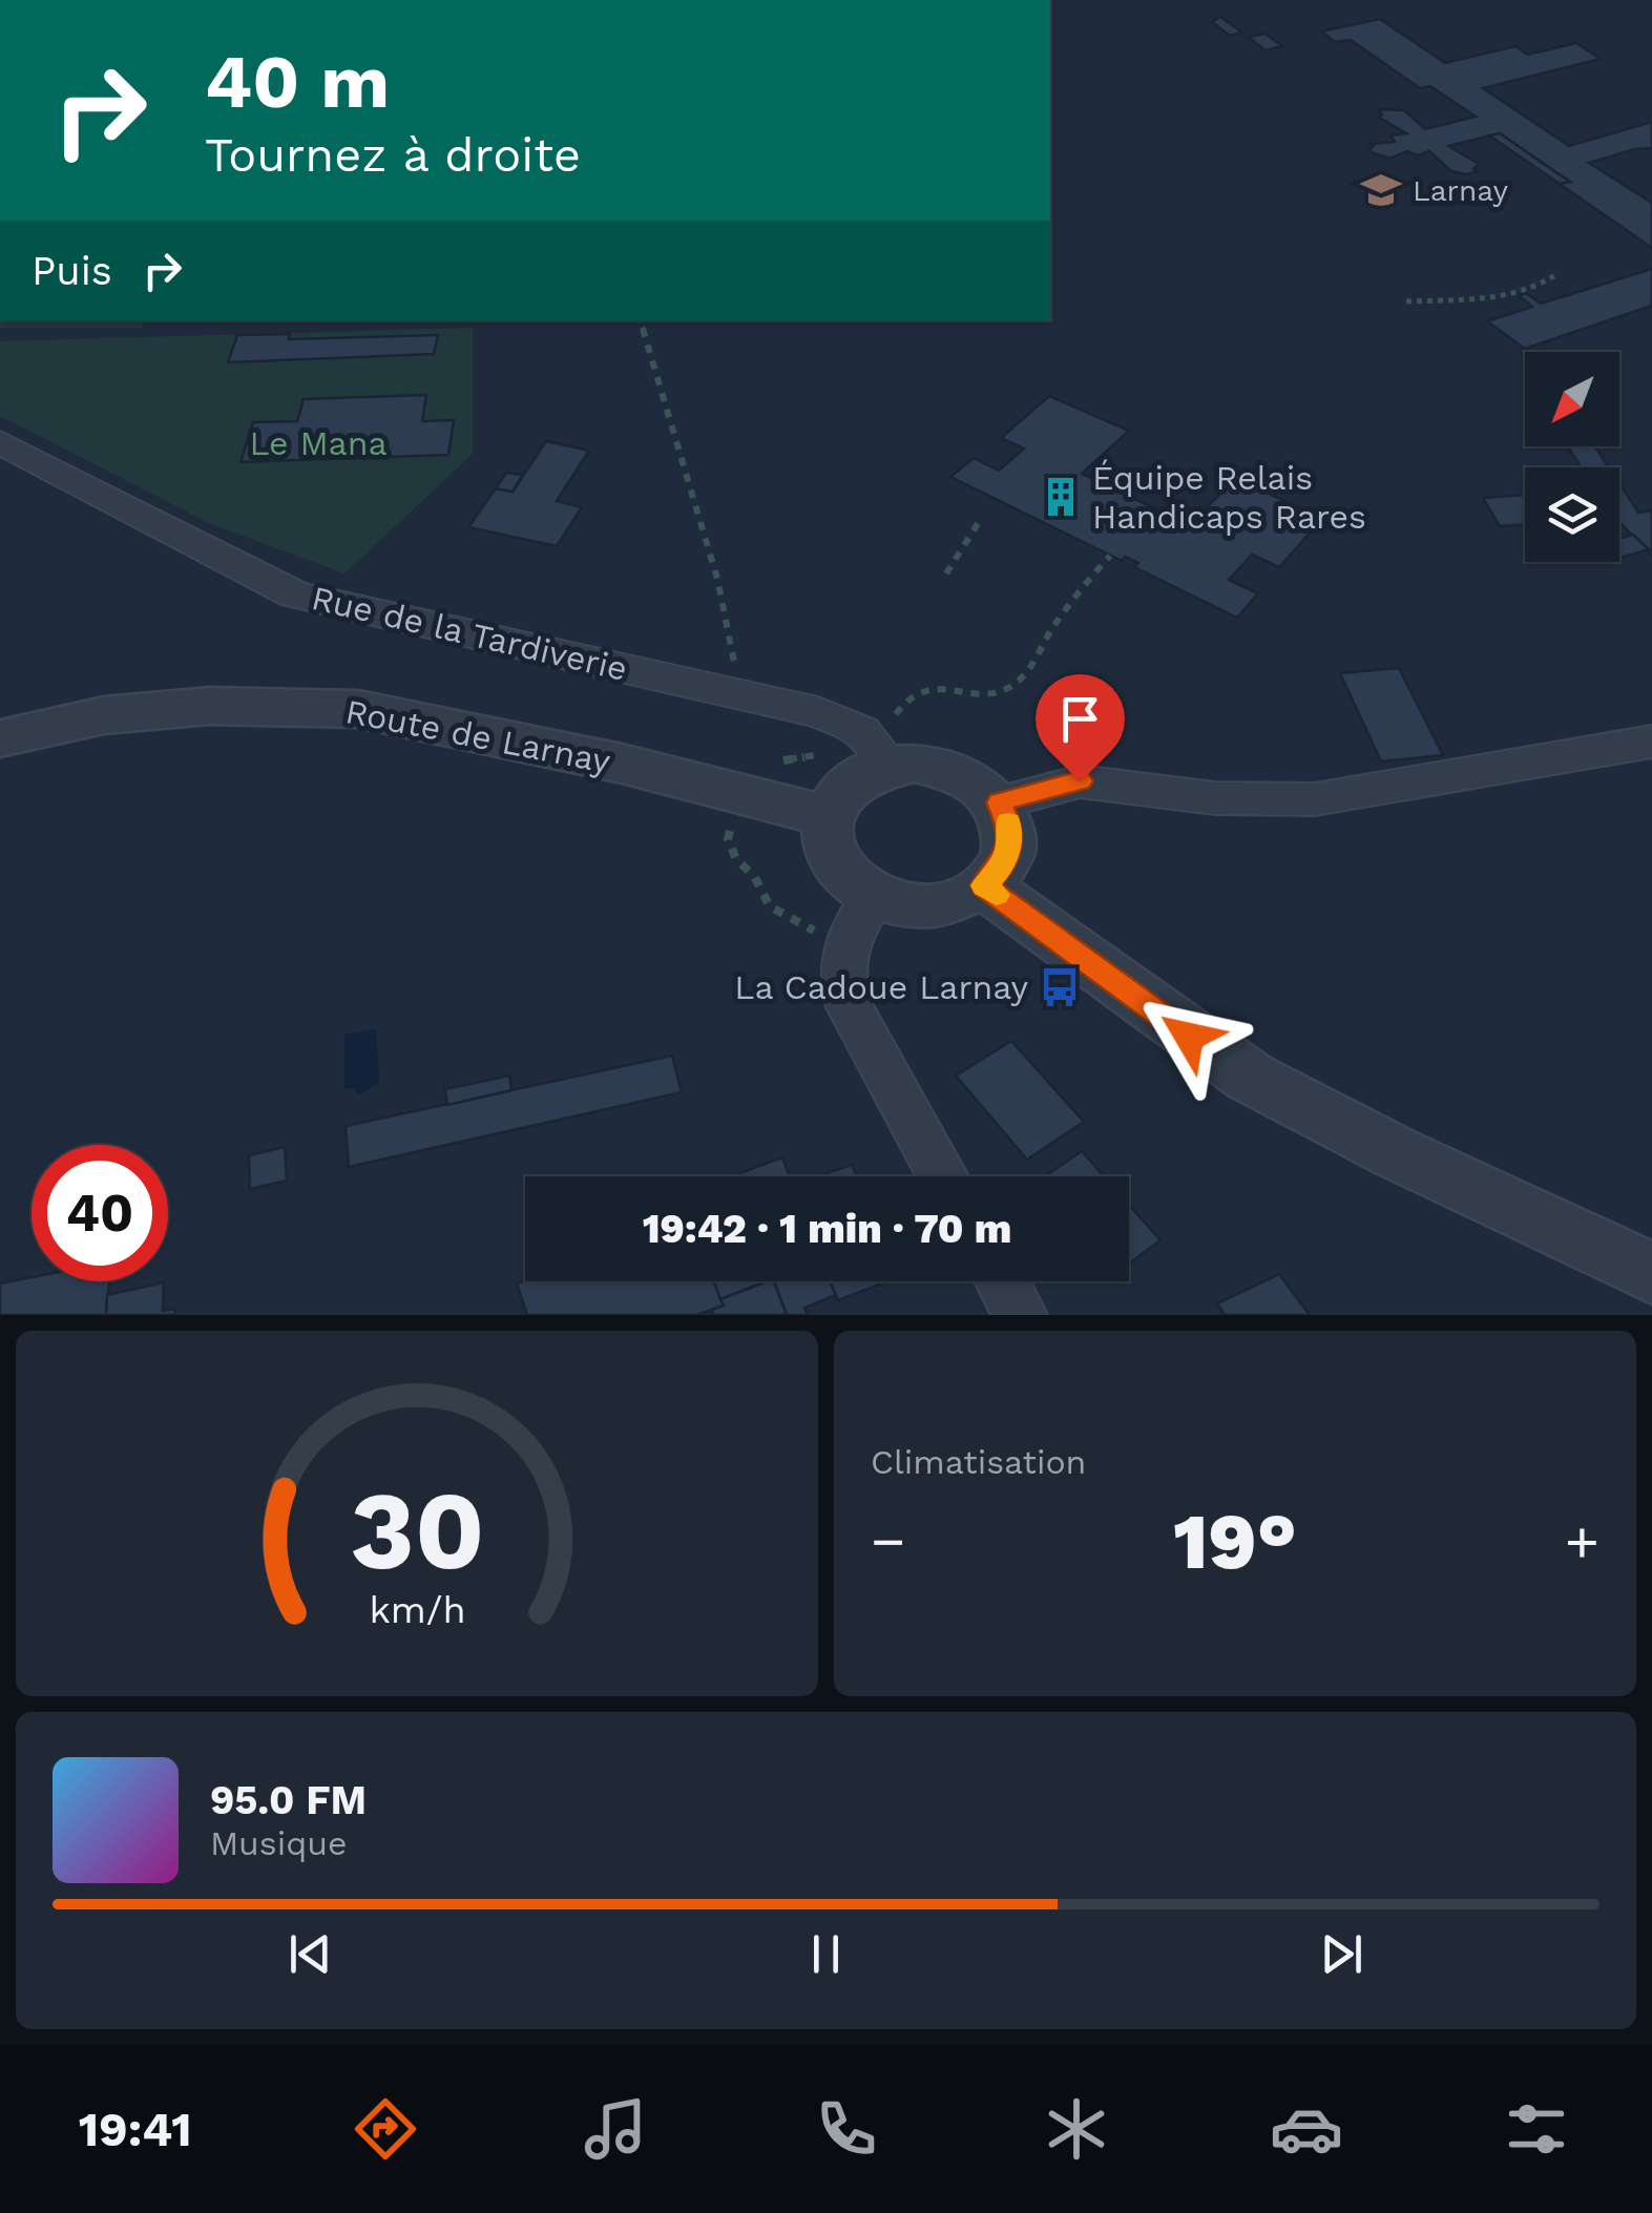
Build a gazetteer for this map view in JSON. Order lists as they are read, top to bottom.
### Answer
{
  "streets": {
    "street": ["Rue de la Tardiverie", "Route de Larnay"]
  },
  "crossings": [
    ["Rue de la Tardiverie", "Route de Larnay"]
  ],
  "parks": ["Le Mana"],
  "places": {
    "school or university": ["Larnay"],
    "building": ["Équipe Relais Handicaps Rares"],
    "bus stop": ["La Cadoue Larnay"]
  },
  "north": "bottom left",
  "page": {
    "turn": ["40 m", "Tournez à droite"],
    "then": "Puis",
    "limit": "40",
    "trip": "19:42 · 1 min · 70 m",
    "tile": "Climatisation",
    "heat": ["−", "19°", "+"],
    "song": ["95.0 FM", "Musique"],
    "tabs": "19:41",
    "gauge": ["30", "km/h"]
  }
}
